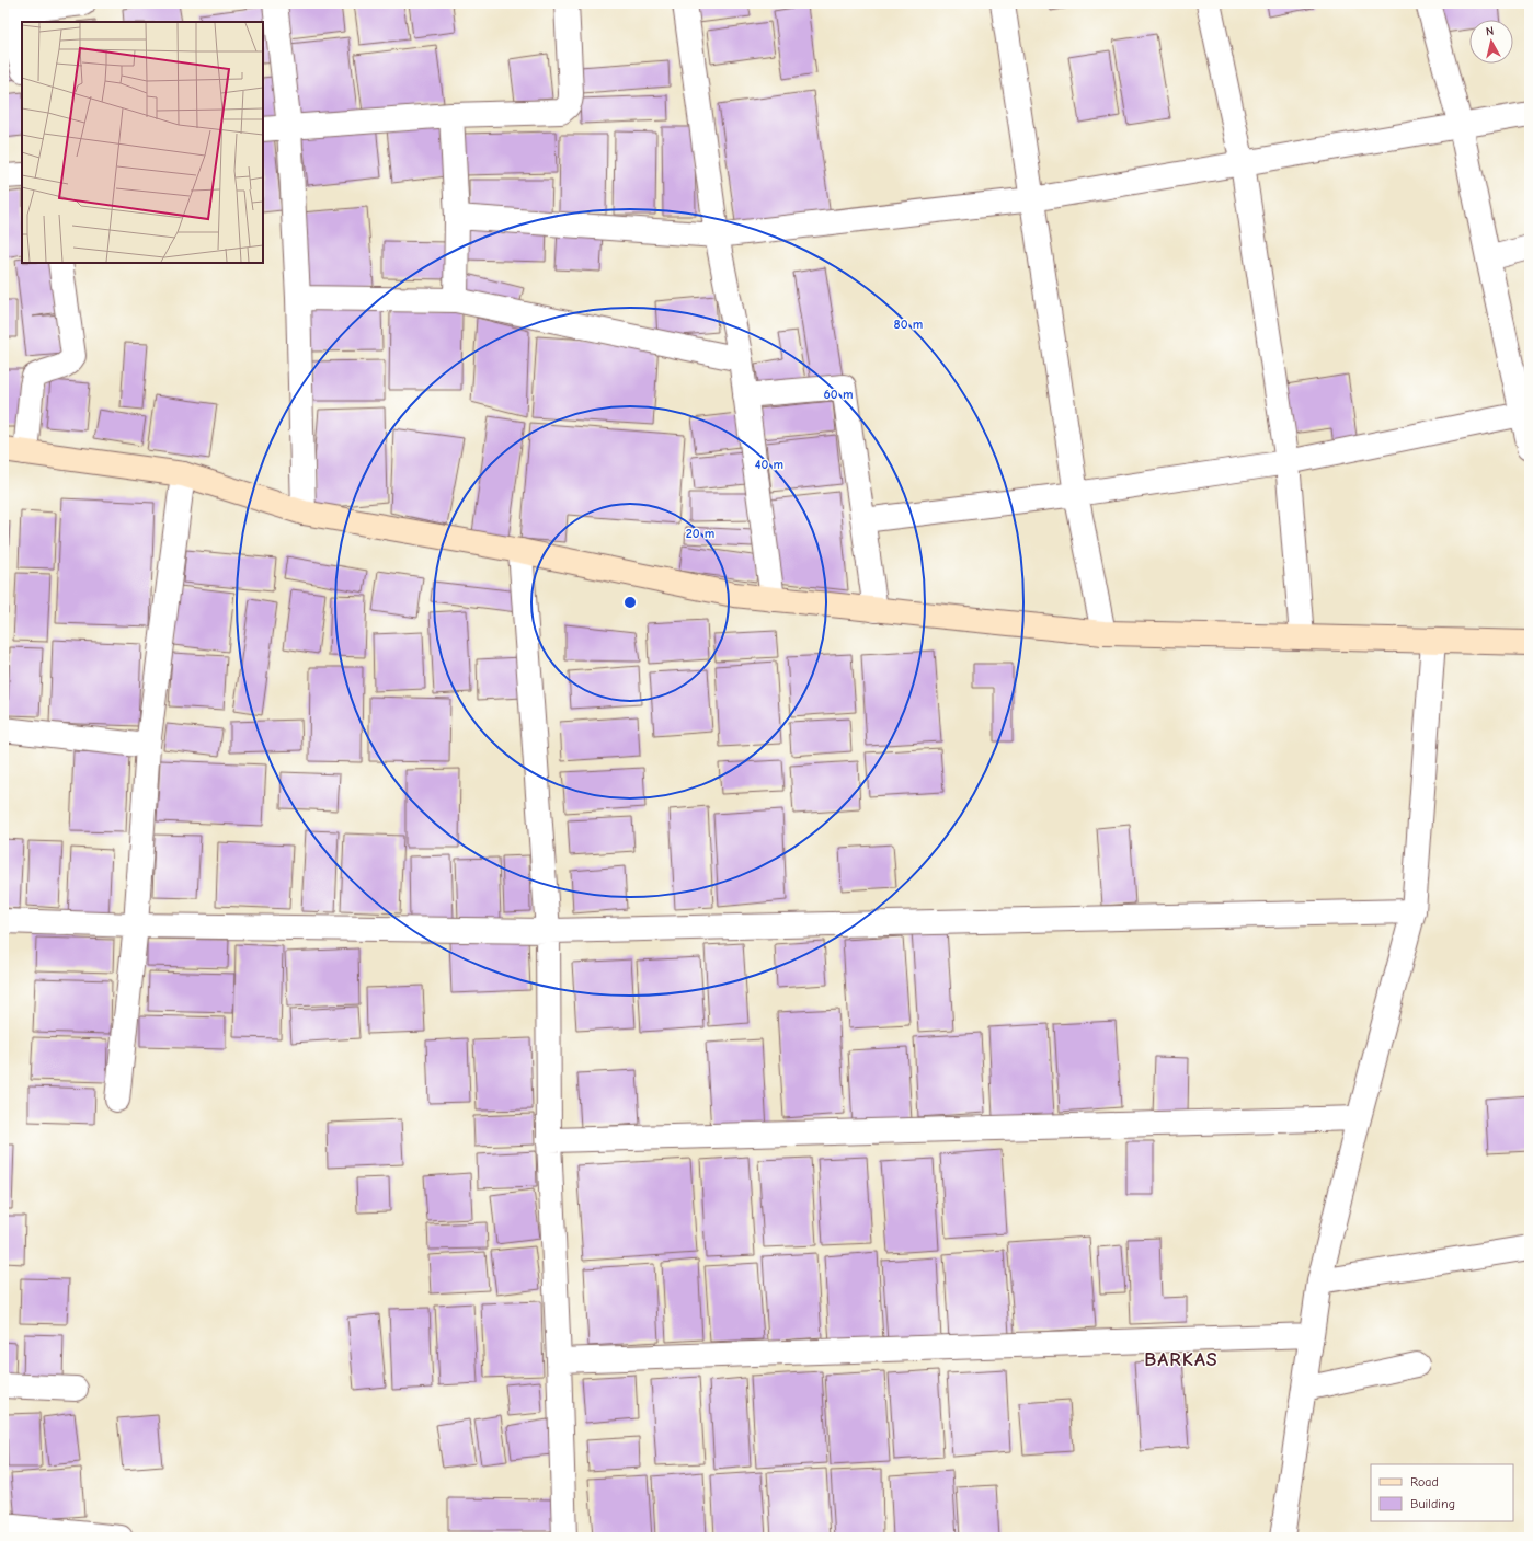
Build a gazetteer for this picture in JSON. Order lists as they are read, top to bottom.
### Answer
{
  "districts": ["BARKAS"],
  "legend": ["Road", "Building"],
  "north": "top",
  "rings": [
    "80 m",
    "60 m",
    "40 m",
    "20 m"
  ]
}
